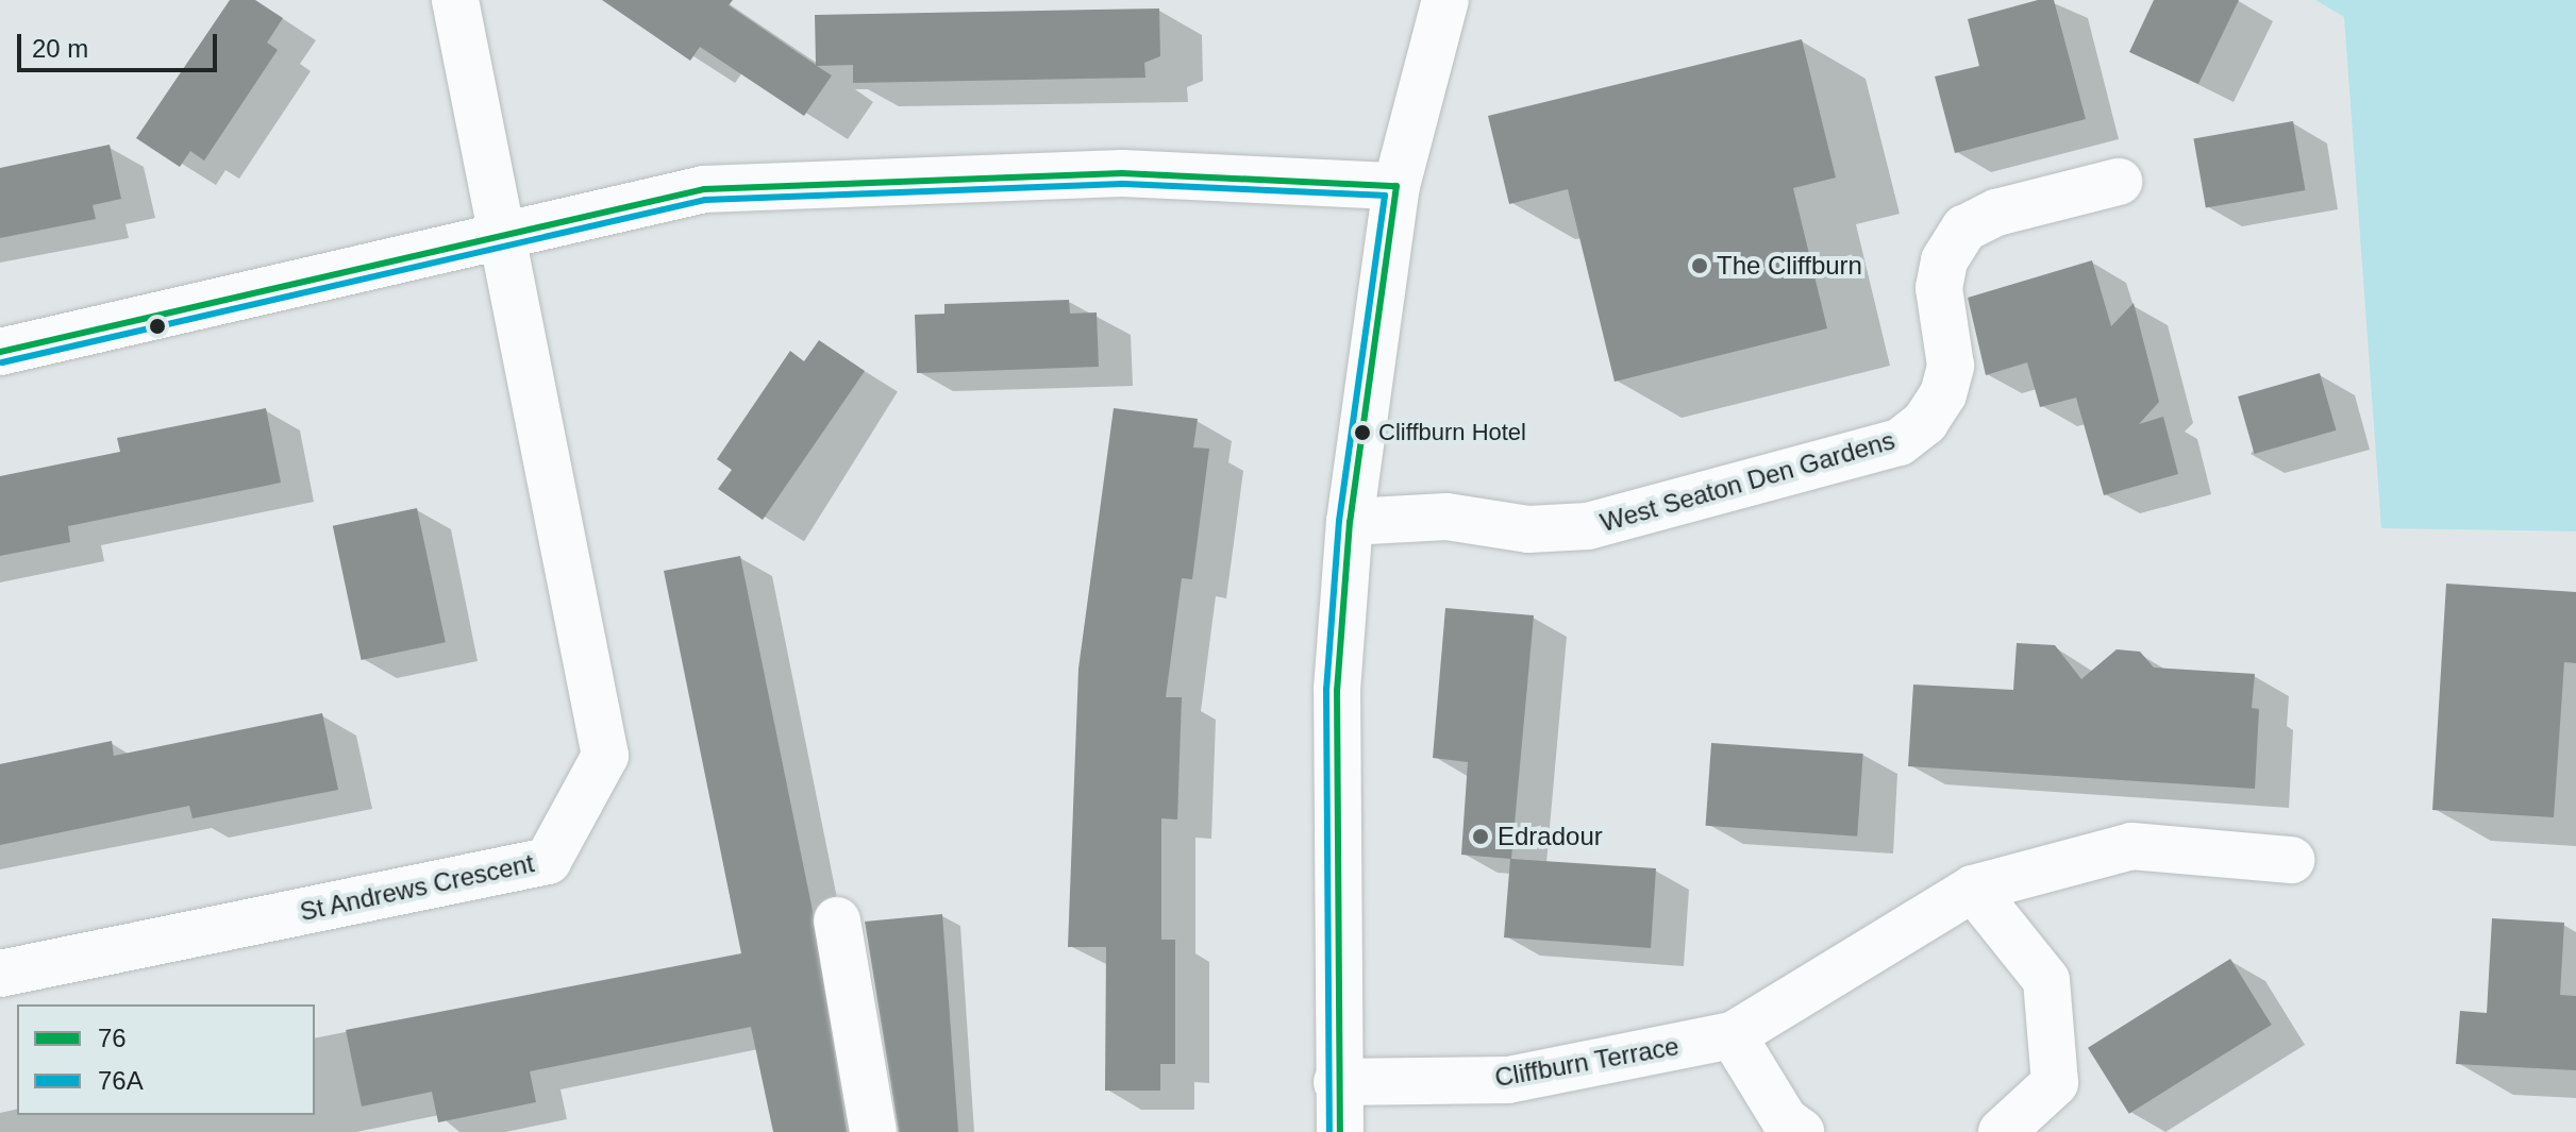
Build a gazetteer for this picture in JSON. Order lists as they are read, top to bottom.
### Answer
{
  "streets": {
    "street": ["West Seaton Den Gardens", "St Andrews Crescent", "Cliffburn Terrace"]
  },
  "places": ["The Cliffburn", "Cliffburn Hotel", "Edradour"],
  "lines": ["transit line 76", "transit line 76A"],
  "legend": ["76", "76A"],
  "scale_bar": "20 m"
}
